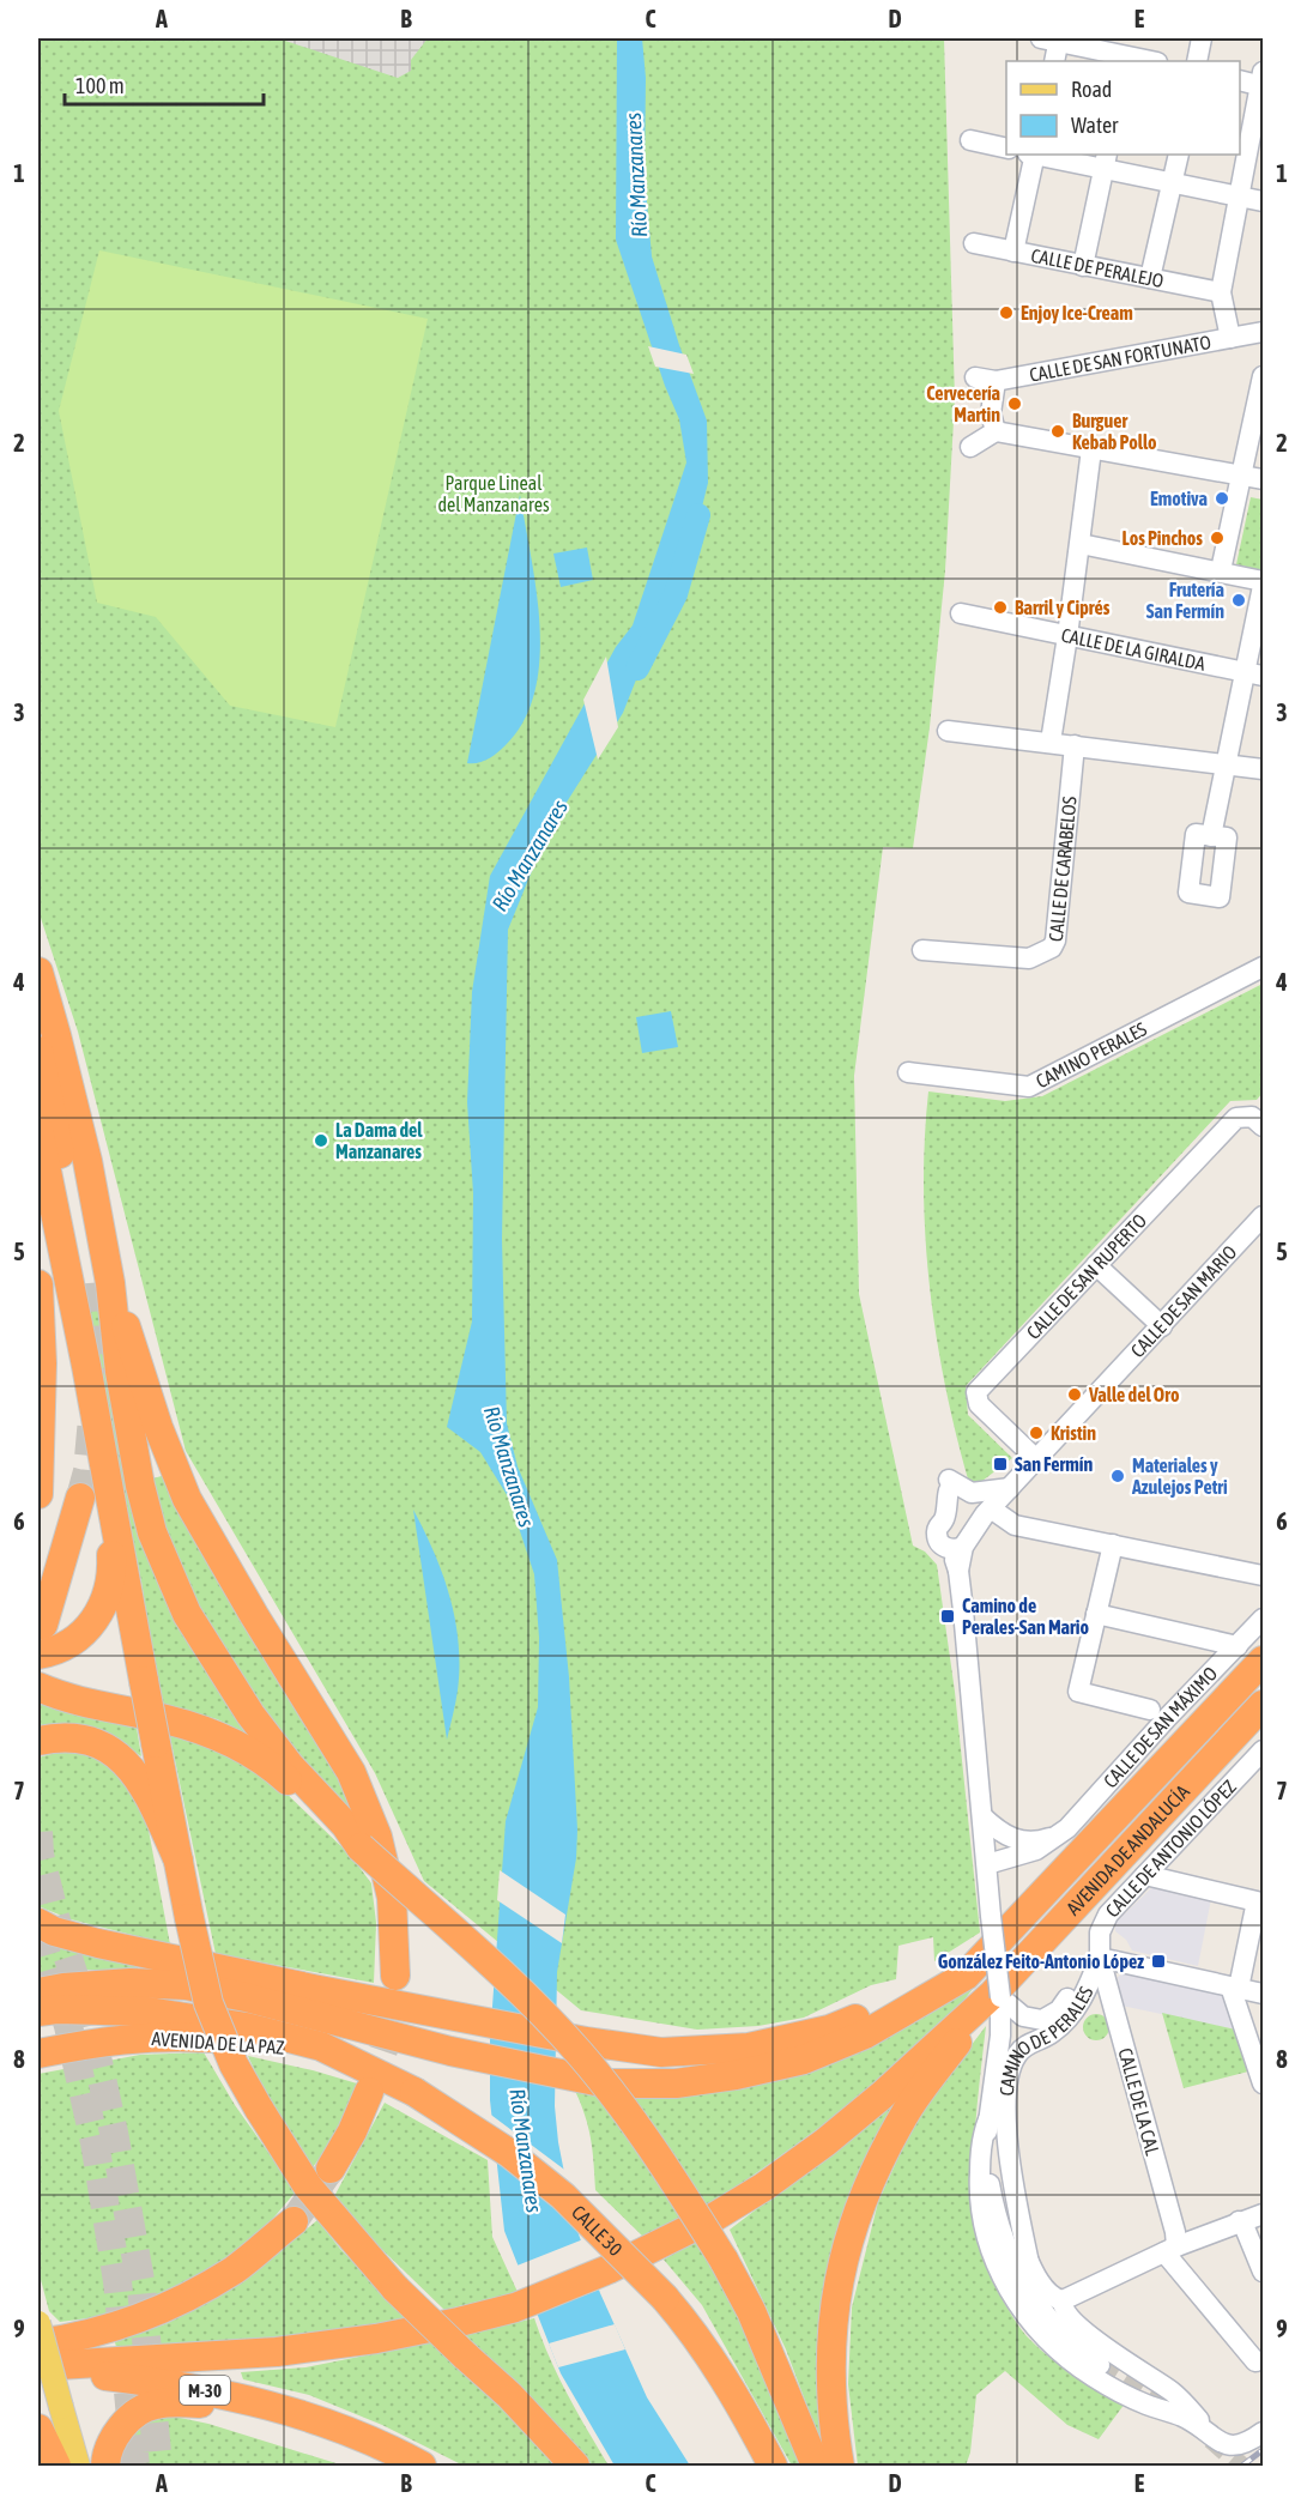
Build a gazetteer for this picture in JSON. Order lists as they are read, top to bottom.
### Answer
{
  "streets": {
    "highway": [
      "AVENIDA DE ANDALUCÍA",
      "AVENIDA DE LA PAZ",
      "CALLE 30",
      "M-30"
    ],
    "street": [
      "CALLE DE PERALEJO",
      "CALLE DE SAN FORTUNATO",
      "CALLE DE LA GIRALDA",
      "CALLE DE CARABELOS",
      "CAMINO PERALES",
      "CALLE DE SAN RUPERTO",
      "CALLE DE SAN MARIO",
      "CALLE DE SAN MÁXIMO",
      "CALLE DE ANTONIO LÓPEZ",
      "CAMINO DE PERALES",
      "CALLE DE LA CAL"
    ]
  },
  "crossings": [
    ["CALLE DE SAN RUPERTO", "CALLE DE SAN MARIO"],
    ["CALLE DE SAN MARIO", "CAMINO DE PERALES"],
    ["CALLE DE SAN MÁXIMO", "CAMINO DE PERALES"],
    ["AVENIDA DE ANDALUCÍA", "CAMINO DE PERALES"],
    ["CALLE DE ANTONIO LÓPEZ", "CAMINO DE PERALES"],
    ["CALLE DE ANTONIO LÓPEZ", "CALLE DE LA CAL"],
    ["AVENIDA DE LA PAZ", "CALLE 30"],
    ["CAMINO DE PERALES", "CALLE DE LA CAL"]
  ],
  "water": ["Río Manzanares"],
  "parks": ["Parque Lineal del Manzanares"],
  "places": {
    "other": [
      "Enjoy Ice-Cream",
      "Cervecería Martin",
      "Burguer Kebab Pollo",
      "Emotiva",
      "Los Pinchos",
      "Frutería San Fermín",
      "Barril y Ciprés",
      "La Dama del Manzanares",
      "Valle del Oro",
      "Kristin",
      "Materiales y Azulejos Petri"
    ],
    "transit": ["San Fermín", "Camino de Perales-San Mario", "González Feito-Antonio López"]
  },
  "legend": ["Road", "Water"],
  "scale_bar": "100 m",
  "grid": {
    "columns": [
      "A",
      "B",
      "C",
      "D",
      "E"
    ],
    "rows": [
      "1",
      "2",
      "3",
      "4",
      "5",
      "6",
      "7",
      "8",
      "9"
    ]
  }
}
